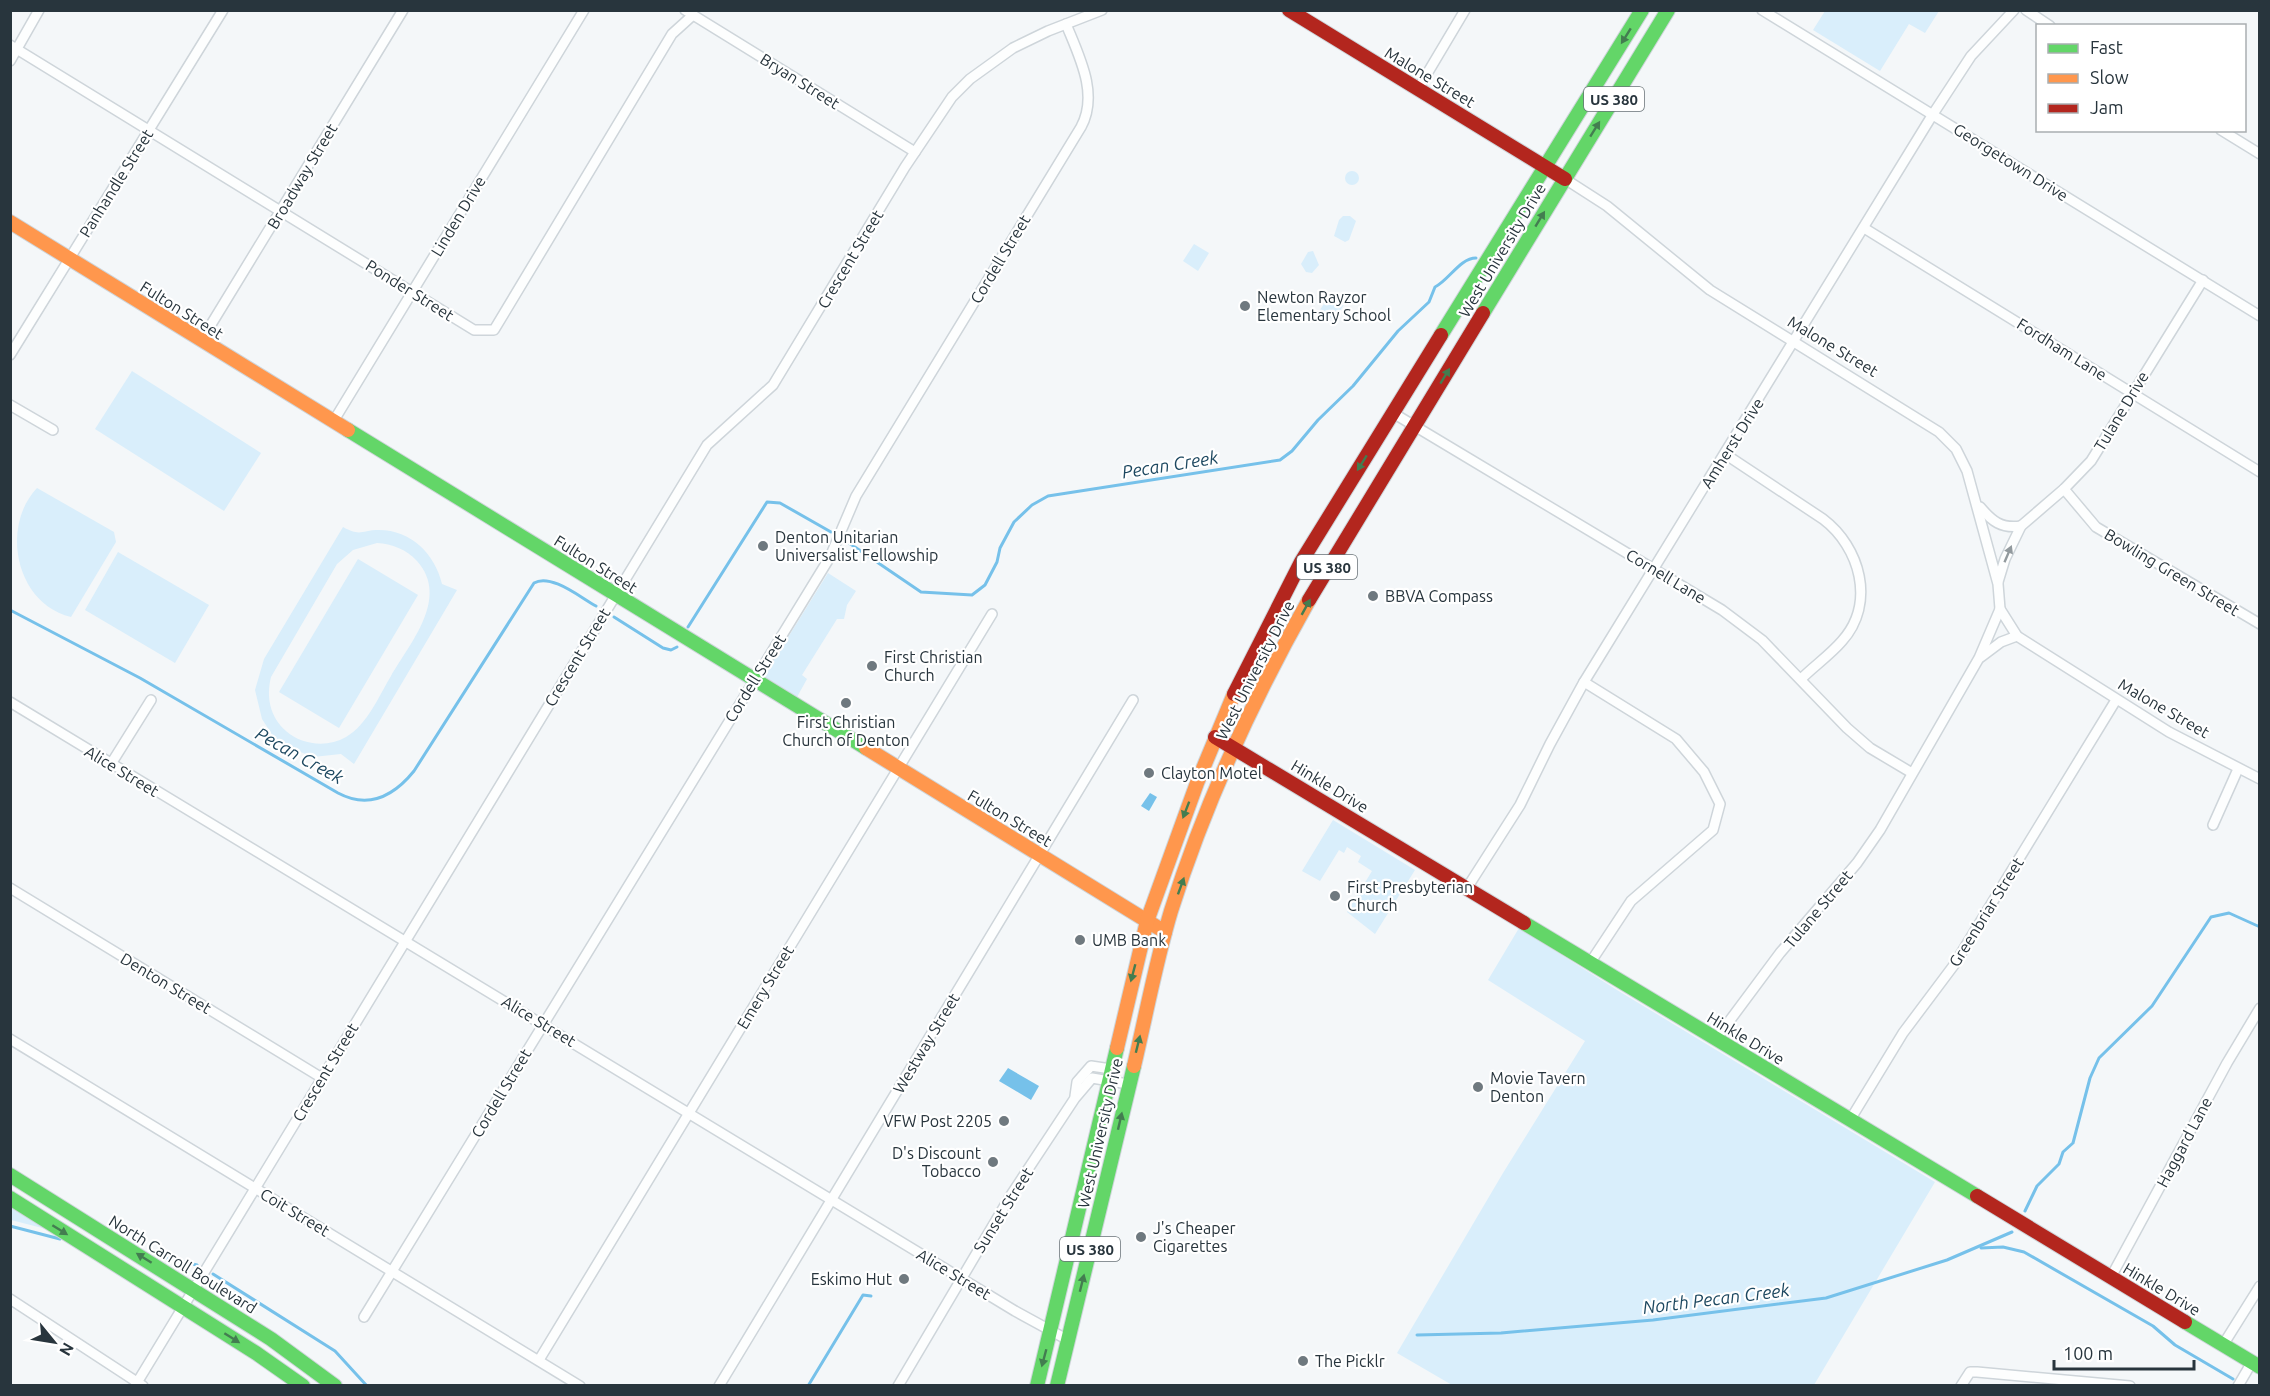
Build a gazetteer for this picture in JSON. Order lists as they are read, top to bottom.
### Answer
{
  "streets": {
    "main road": [
      "Malone Street",
      "US 380",
      "West University Drive",
      "Fulton Street",
      "Hinkle Drive",
      "North Carroll Boulevard"
    ],
    "street": [
      "Bryan Street",
      "Georgetown Drive",
      "Broadway Street",
      "Panhandle Street",
      "Linden Drive",
      "Crescent Street",
      "Cordell Street",
      "Ponder Street",
      "Fordham Lane",
      "Tulane Drive",
      "Amherst Drive",
      "Bowling Green Street",
      "Cornell Lane",
      "Alice Street",
      "Tulane Street",
      "Greenbriar Street",
      "Denton Street",
      "Emery Street",
      "Westway Street",
      "Haggard Lane",
      "Sunset Street",
      "Coit Street"
    ]
  },
  "crossings": [
    ["Malone Street", "West University Drive"],
    ["Malone Street", "Tulane Drive"],
    ["Malone Street", "Amherst Drive"],
    ["Malone Street", "Greenbriar Street"],
    ["Bryan Street", "Crescent Street"],
    ["Bryan Street", "Ponder Street"],
    ["Georgetown Drive", "Tulane Drive"],
    ["Georgetown Drive", "Amherst Drive"],
    ["Broadway Street", "Ponder Street"],
    ["Broadway Street", "Fulton Street"],
    ["Panhandle Street", "Ponder Street"],
    ["Panhandle Street", "Fulton Street"],
    ["Linden Drive", "Ponder Street"],
    ["Linden Drive", "Fulton Street"],
    ["West University Drive", "Fulton Street"],
    ["West University Drive", "Cornell Lane"],
    ["West University Drive", "Alice Street"],
    ["West University Drive", "Hinkle Drive"],
    ["West University Drive", "Sunset Street"],
    ["Crescent Street", "Cordell Street"],
    ["Crescent Street", "Fulton Street"],
    ["Crescent Street", "Alice Street"],
    ["Crescent Street", "Denton Street"],
    ["Crescent Street", "Coit Street"],
    ["Crescent Street", "North Carroll Boulevard"],
    ["Cordell Street", "Fulton Street"],
    ["Cordell Street", "Alice Street"],
    ["Cordell Street", "Coit Street"],
    ["Fulton Street", "Emery Street"],
    ["Fulton Street", "Westway Street"],
    ["Fordham Lane", "Tulane Drive"],
    ["Fordham Lane", "Amherst Drive"],
    ["Tulane Drive", "Bowling Green Street"],
    ["Amherst Drive", "Cornell Lane"],
    ["Amherst Drive", "Hinkle Drive"],
    ["Cornell Lane", "Tulane Street"],
    ["Alice Street", "Emery Street"],
    ["Alice Street", "Westway Street"],
    ["Alice Street", "Sunset Street"],
    ["Hinkle Drive", "Tulane Street"],
    ["Hinkle Drive", "Greenbriar Street"],
    ["Hinkle Drive", "Haggard Lane"],
    ["Emery Street", "Coit Street"]
  ],
  "water": ["Pecan Creek", "North Pecan Creek"],
  "places": [
    "Newton Rayzor Elementary School",
    "Denton Unitarian Universalist Fellowship",
    "BBVA Compass",
    "First Christian Church",
    "First Christian Church of Denton",
    "Clayton Motel",
    "First Presbyterian Church",
    "UMB Bank",
    "Movie Tavern Denton",
    "VFW Post 2205",
    "D's Discount Tobacco",
    "J's Cheaper Cigarettes",
    "Eskimo Hut",
    "The Picklr"
  ],
  "legend": ["Fast", "Slow", "Jam"],
  "scale_bar": "100 m",
  "north": "bottom right"
}
